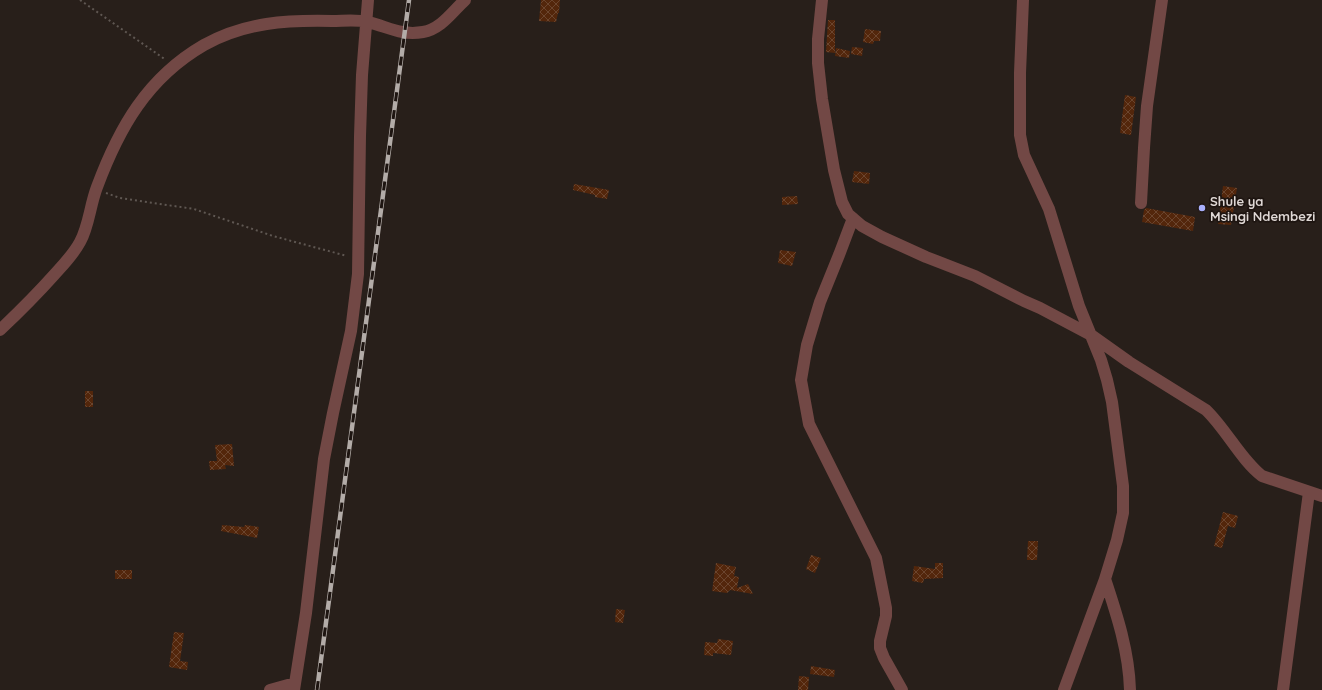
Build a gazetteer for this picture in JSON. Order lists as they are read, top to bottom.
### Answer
{
  "places": ["Shule ya Msingi Ndembezi"]
}
